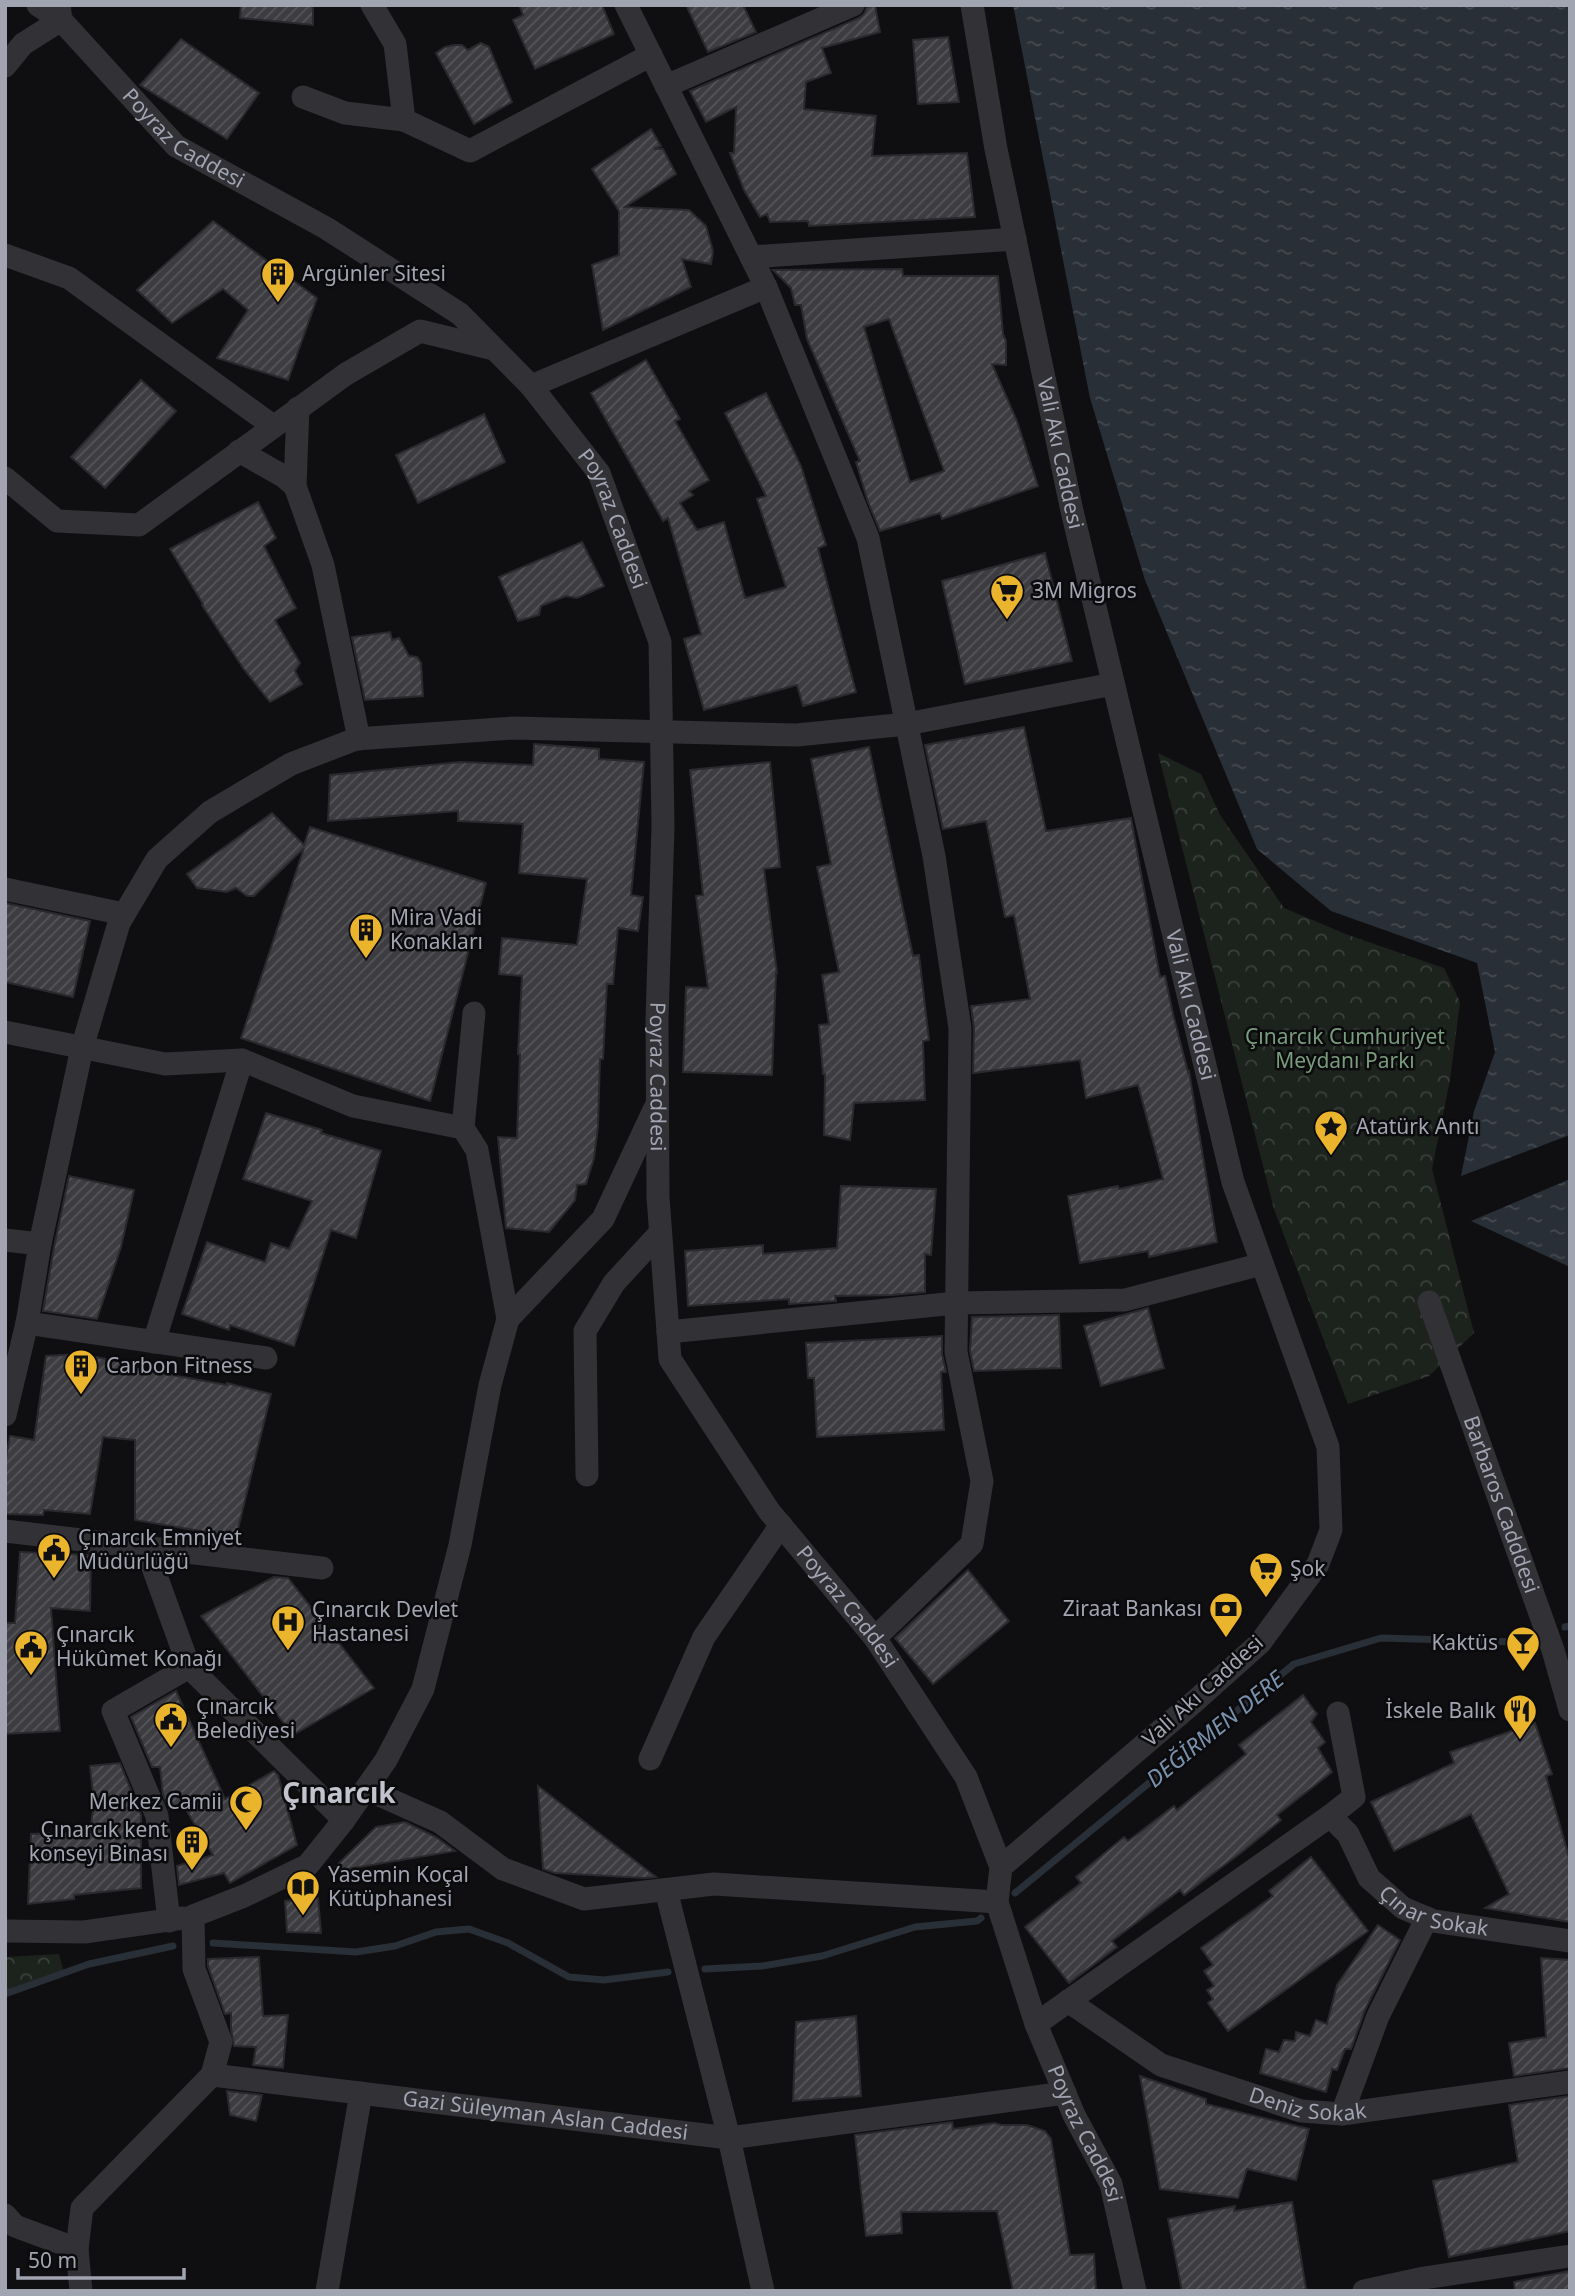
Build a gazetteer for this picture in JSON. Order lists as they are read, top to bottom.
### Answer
{
  "streets": {
    "street": [
      "Poyraz Caddesi",
      "Vali Akı Caddesi",
      "Barbaros Cadddesi",
      "Çınar Sokak",
      "Deniz Sokak",
      "Gazi Süleyman Aslan Caddesi"
    ]
  },
  "crossings": [
    ["Poyraz Caddesi", "Vali Akı Caddesi"],
    ["Poyraz Caddesi", "Gazi Süleyman Aslan Caddesi"]
  ],
  "districts": ["Çınarcık"],
  "water": ["DEĞİRMEN DERE"],
  "parks": ["Çınarcık Cumhuriyet Meydanı Parkı"],
  "places": {
    "building": [
      "Argünler Sitesi",
      "Mira Vadi Konakları",
      "Carbon Fitness",
      "Çınarcık kent konseyi Binası"
    ],
    "supermarket": ["3M Migros", "Şok"],
    "place": ["Atatürk Anıtı"],
    "public building": ["Çınarcık Emniyet Müdürlüğü", "Çınarcık Hükûmet Konağı", "Çınarcık Belediyesi"],
    "bank": ["Ziraat Bankası"],
    "hospital": ["Çınarcık Devlet Hastanesi"],
    "bar": ["Kaktüs"],
    "restaurant": ["İskele Balık"],
    "mosque": ["Merkez Camii"],
    "library": ["Yasemin Koçal Kütüphanesi"]
  },
  "scale_bar": "50 m"
}
